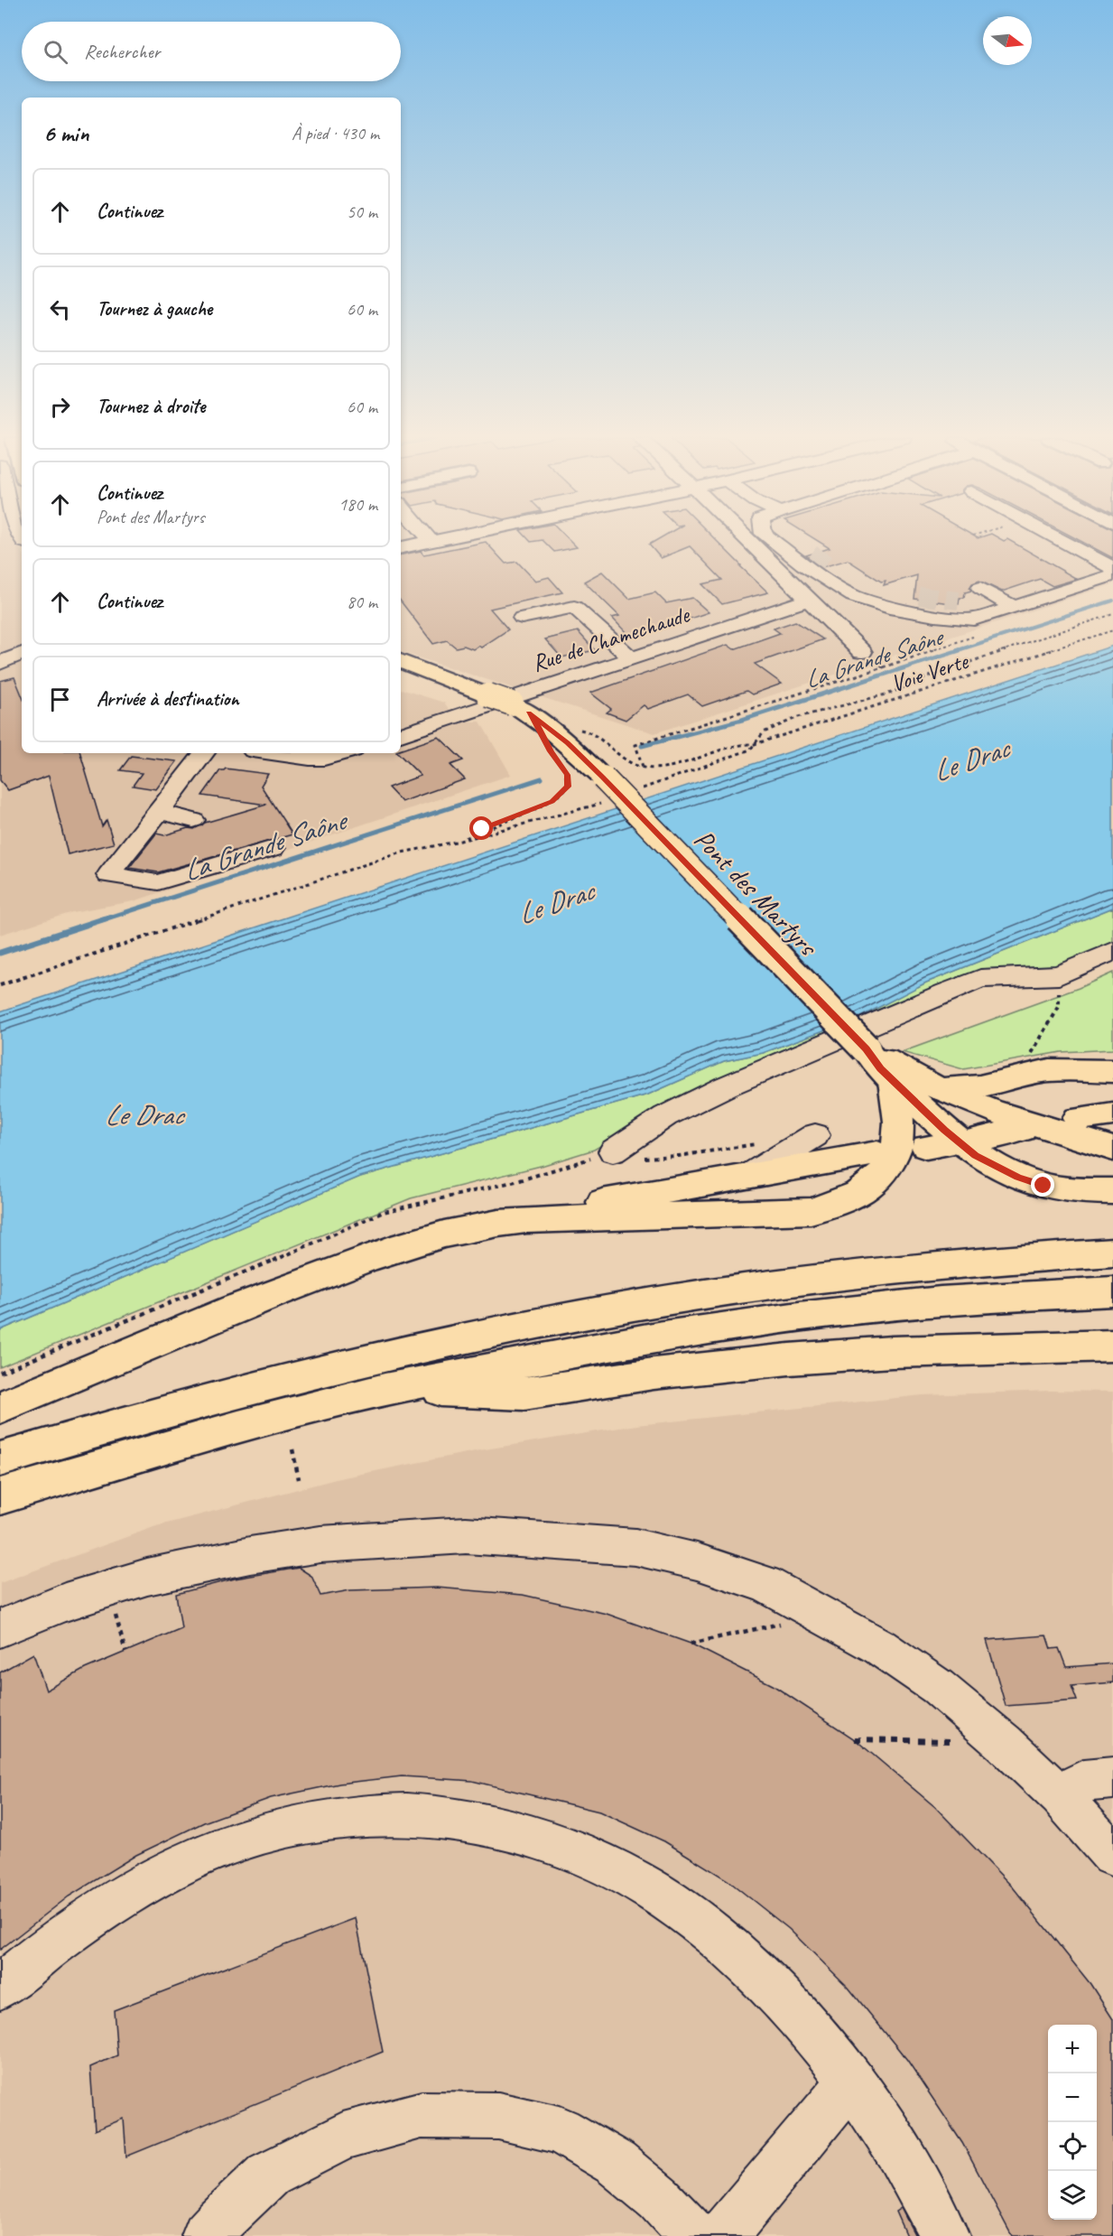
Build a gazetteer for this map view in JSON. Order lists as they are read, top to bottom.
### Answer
{
  "streets": {
    "main road": ["Pont des Martyrs"],
    "street": ["Rue de Chamechaude"],
    "path": ["Voie Verte"]
  },
  "water": ["La Grande Saône", "Le Drac"],
  "north": "right",
  "page": {
    "search": "Rechercher",
    "heading": ["6 min", "À pied · 430 m"],
    "list": [
      ["Continuez", "50 m"],
      ["Tournez à gauche", "60 m"],
      ["Tournez à droite", "60 m"],
      ["Continuez", "Pont des Martyrs", "180 m"],
      ["Continuez", "80 m"],
      "Arrivée à destination"
    ],
    "map_buttons": ["+", "−"]
  }
}
